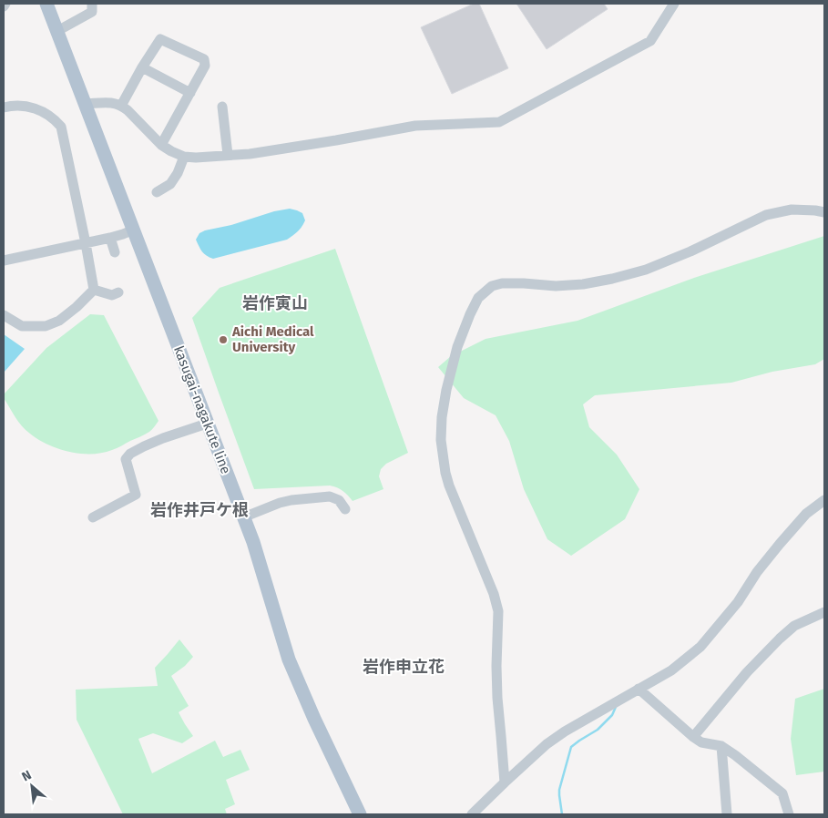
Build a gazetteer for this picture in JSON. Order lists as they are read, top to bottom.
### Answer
{
  "streets": {
    "main road": ["kasugai-nagakute line"]
  },
  "districts": ["岩作寅山", "岩作井戸ケ根", "岩作申立花"],
  "places": ["Aichi Medical University"],
  "north": "top left"
}
